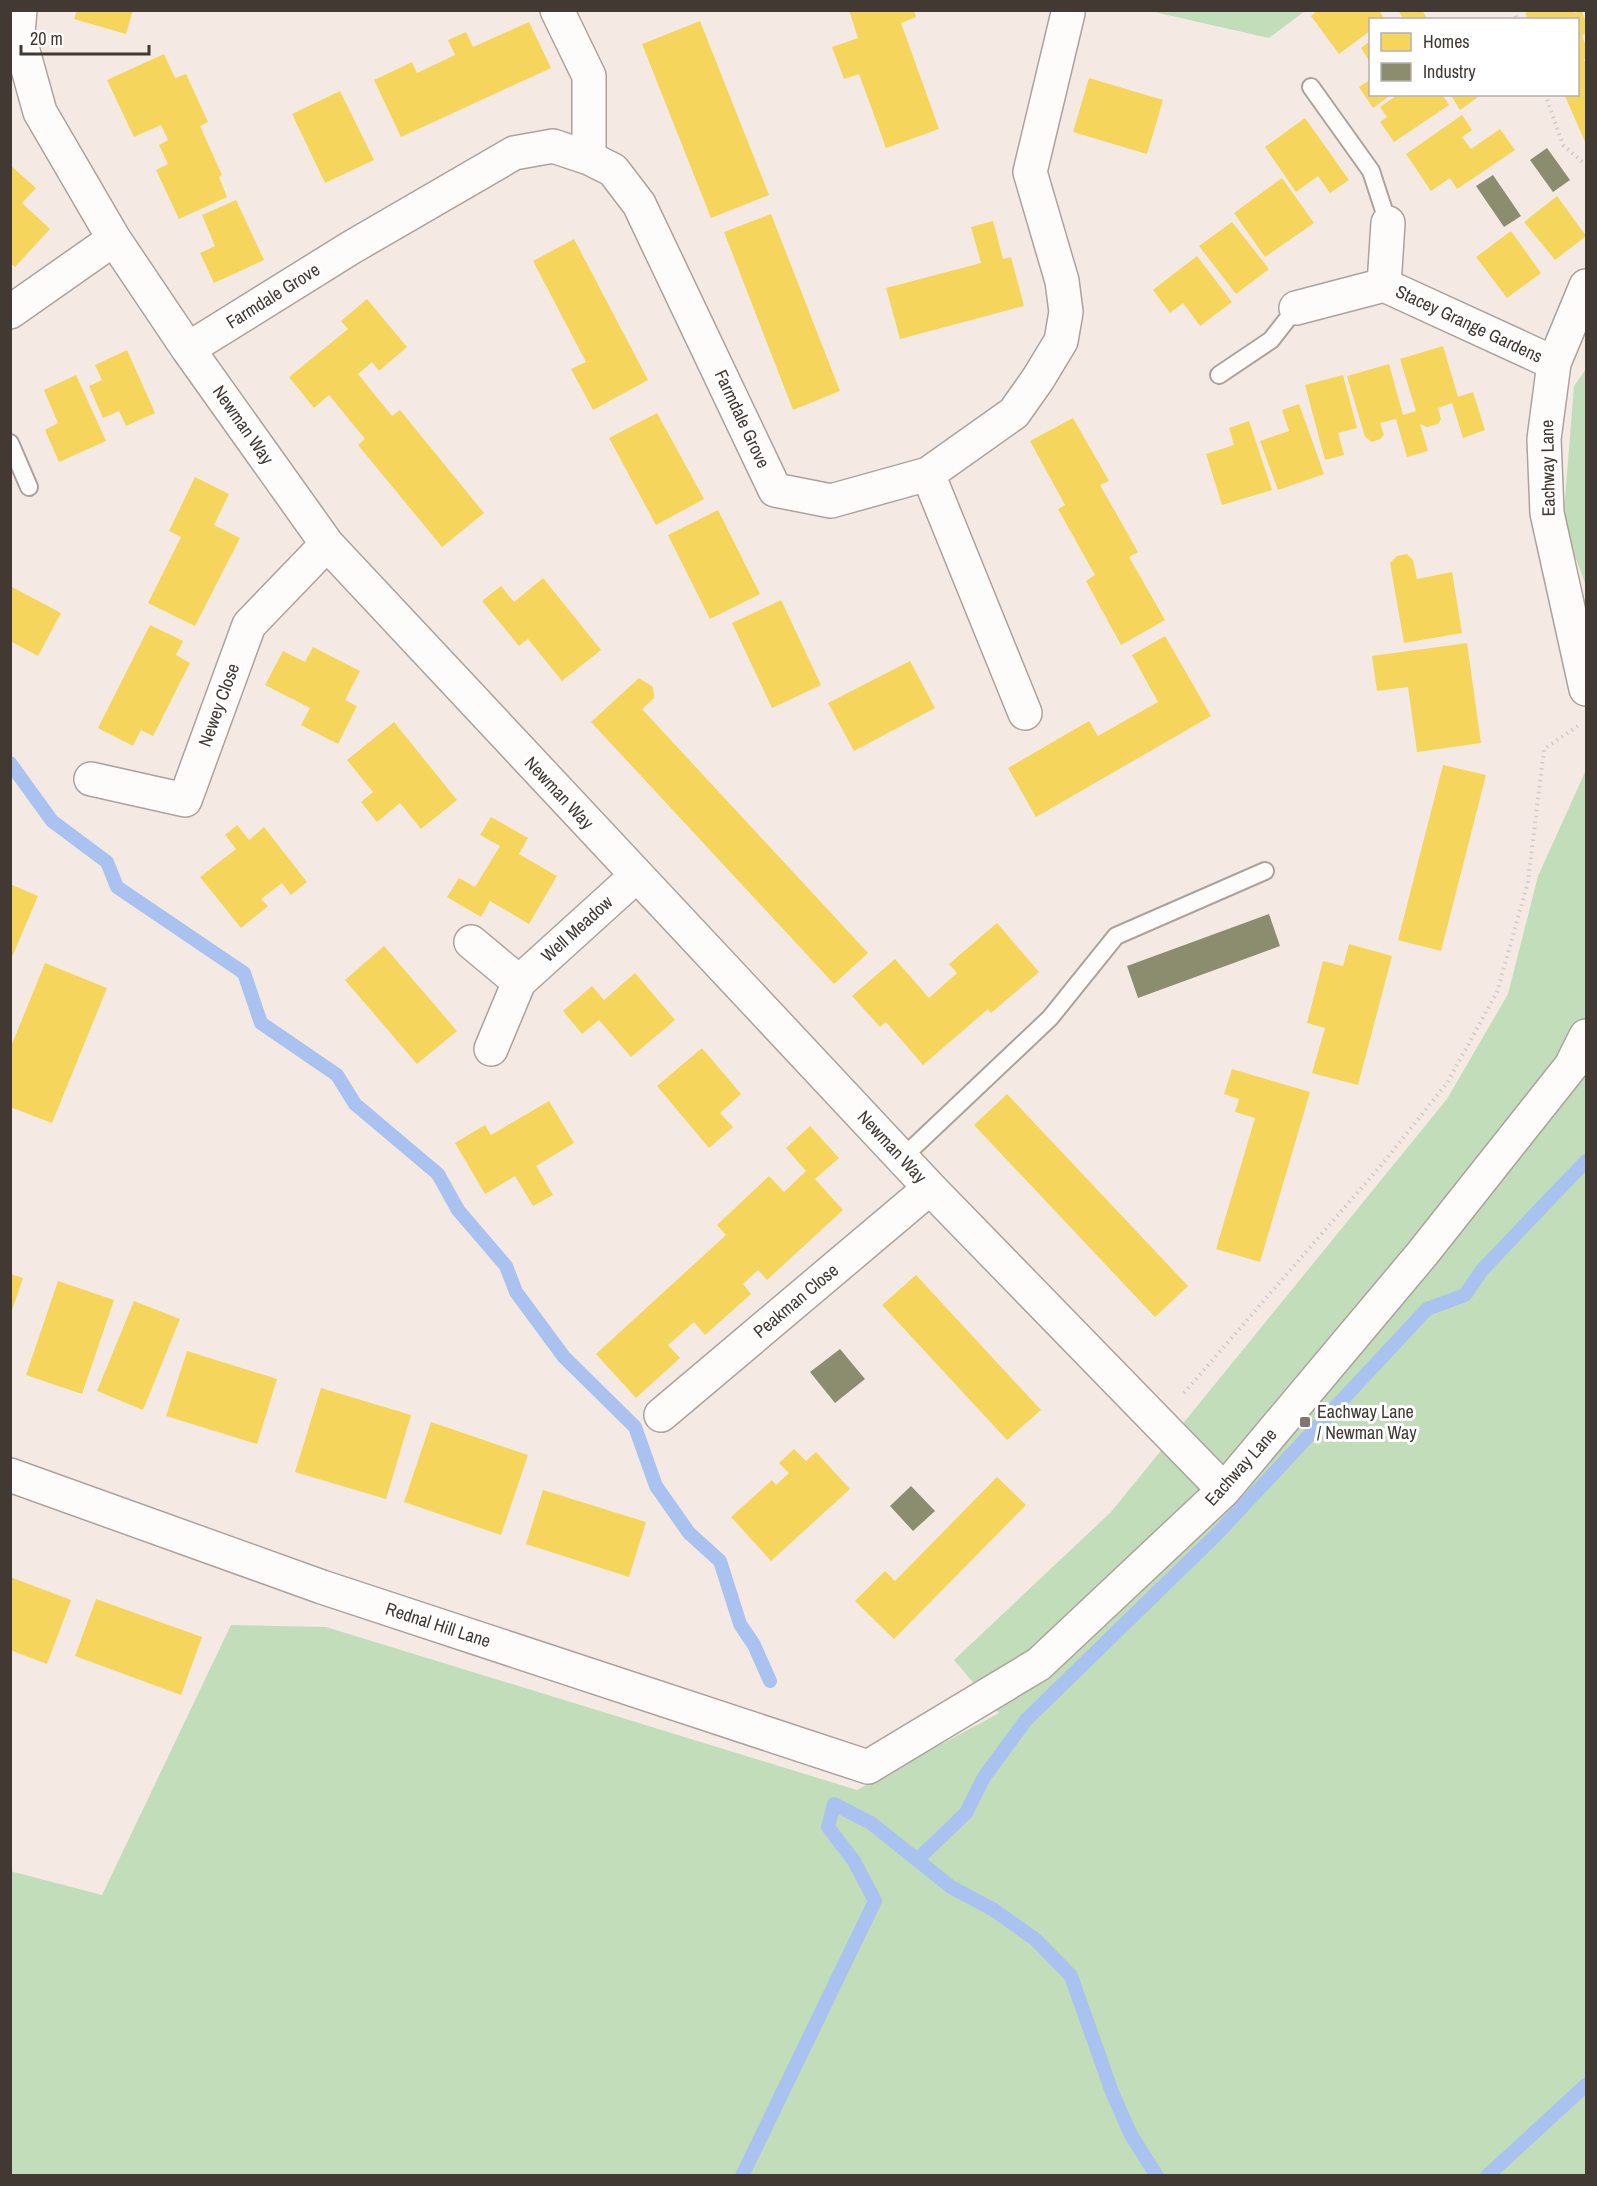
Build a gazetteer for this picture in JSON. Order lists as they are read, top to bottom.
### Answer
{
  "streets": {
    "street": [
      "Farmdale Grove",
      "Stacey Grange Gardens",
      "Newman Way",
      "Eachway Lane",
      "Newey Close",
      "Well Meadow",
      "Peakman Close",
      "Rednal Hill Lane"
    ]
  },
  "crossings": [
    ["Farmdale Grove", "Newman Way"],
    ["Stacey Grange Gardens", "Eachway Lane"],
    ["Newman Way", "Eachway Lane"],
    ["Newman Way", "Newey Close"],
    ["Newman Way", "Well Meadow"],
    ["Newman Way", "Peakman Close"],
    ["Eachway Lane", "Rednal Hill Lane"]
  ],
  "places": {
    "transit": ["Eachway Lane / Newman Way"]
  },
  "legend": ["Homes", "Industry"],
  "scale_bar": "20 m"
}
